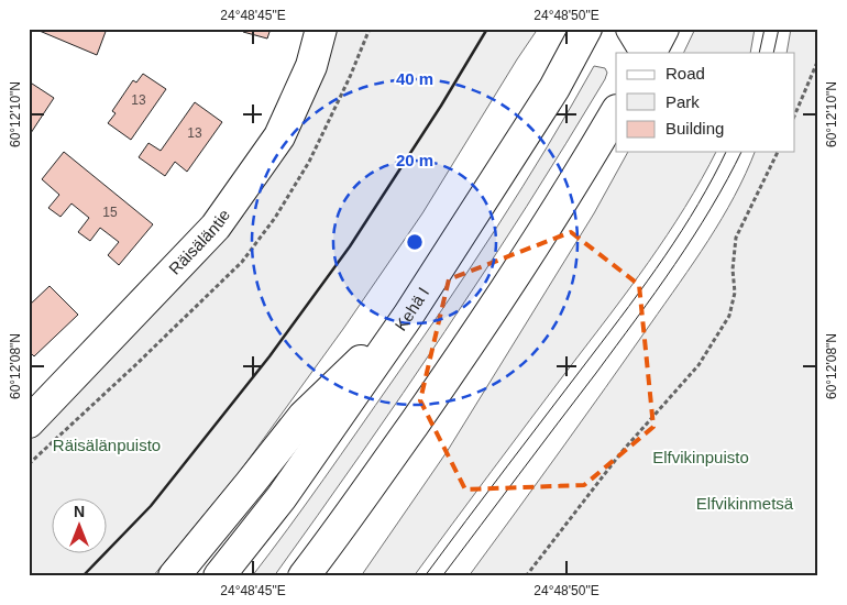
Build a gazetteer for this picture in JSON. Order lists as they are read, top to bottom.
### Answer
{
  "streets": {
    "main road": ["Räisäläntie", "Kehä I"]
  },
  "parks": ["Räisälänpuisto", "Elfvikinpuisto", "Elfvikinmetsä"],
  "house_numbers": ["13", "13", "15"],
  "legend": ["Road", "Park", "Building"],
  "north": "top",
  "coordinates": [
    "24°48'45\"E",
    "24°48'50\"E",
    "60°12'10\"N",
    "60°12'08\"N"
  ],
  "rings": ["40 m", "20 m"]
}
